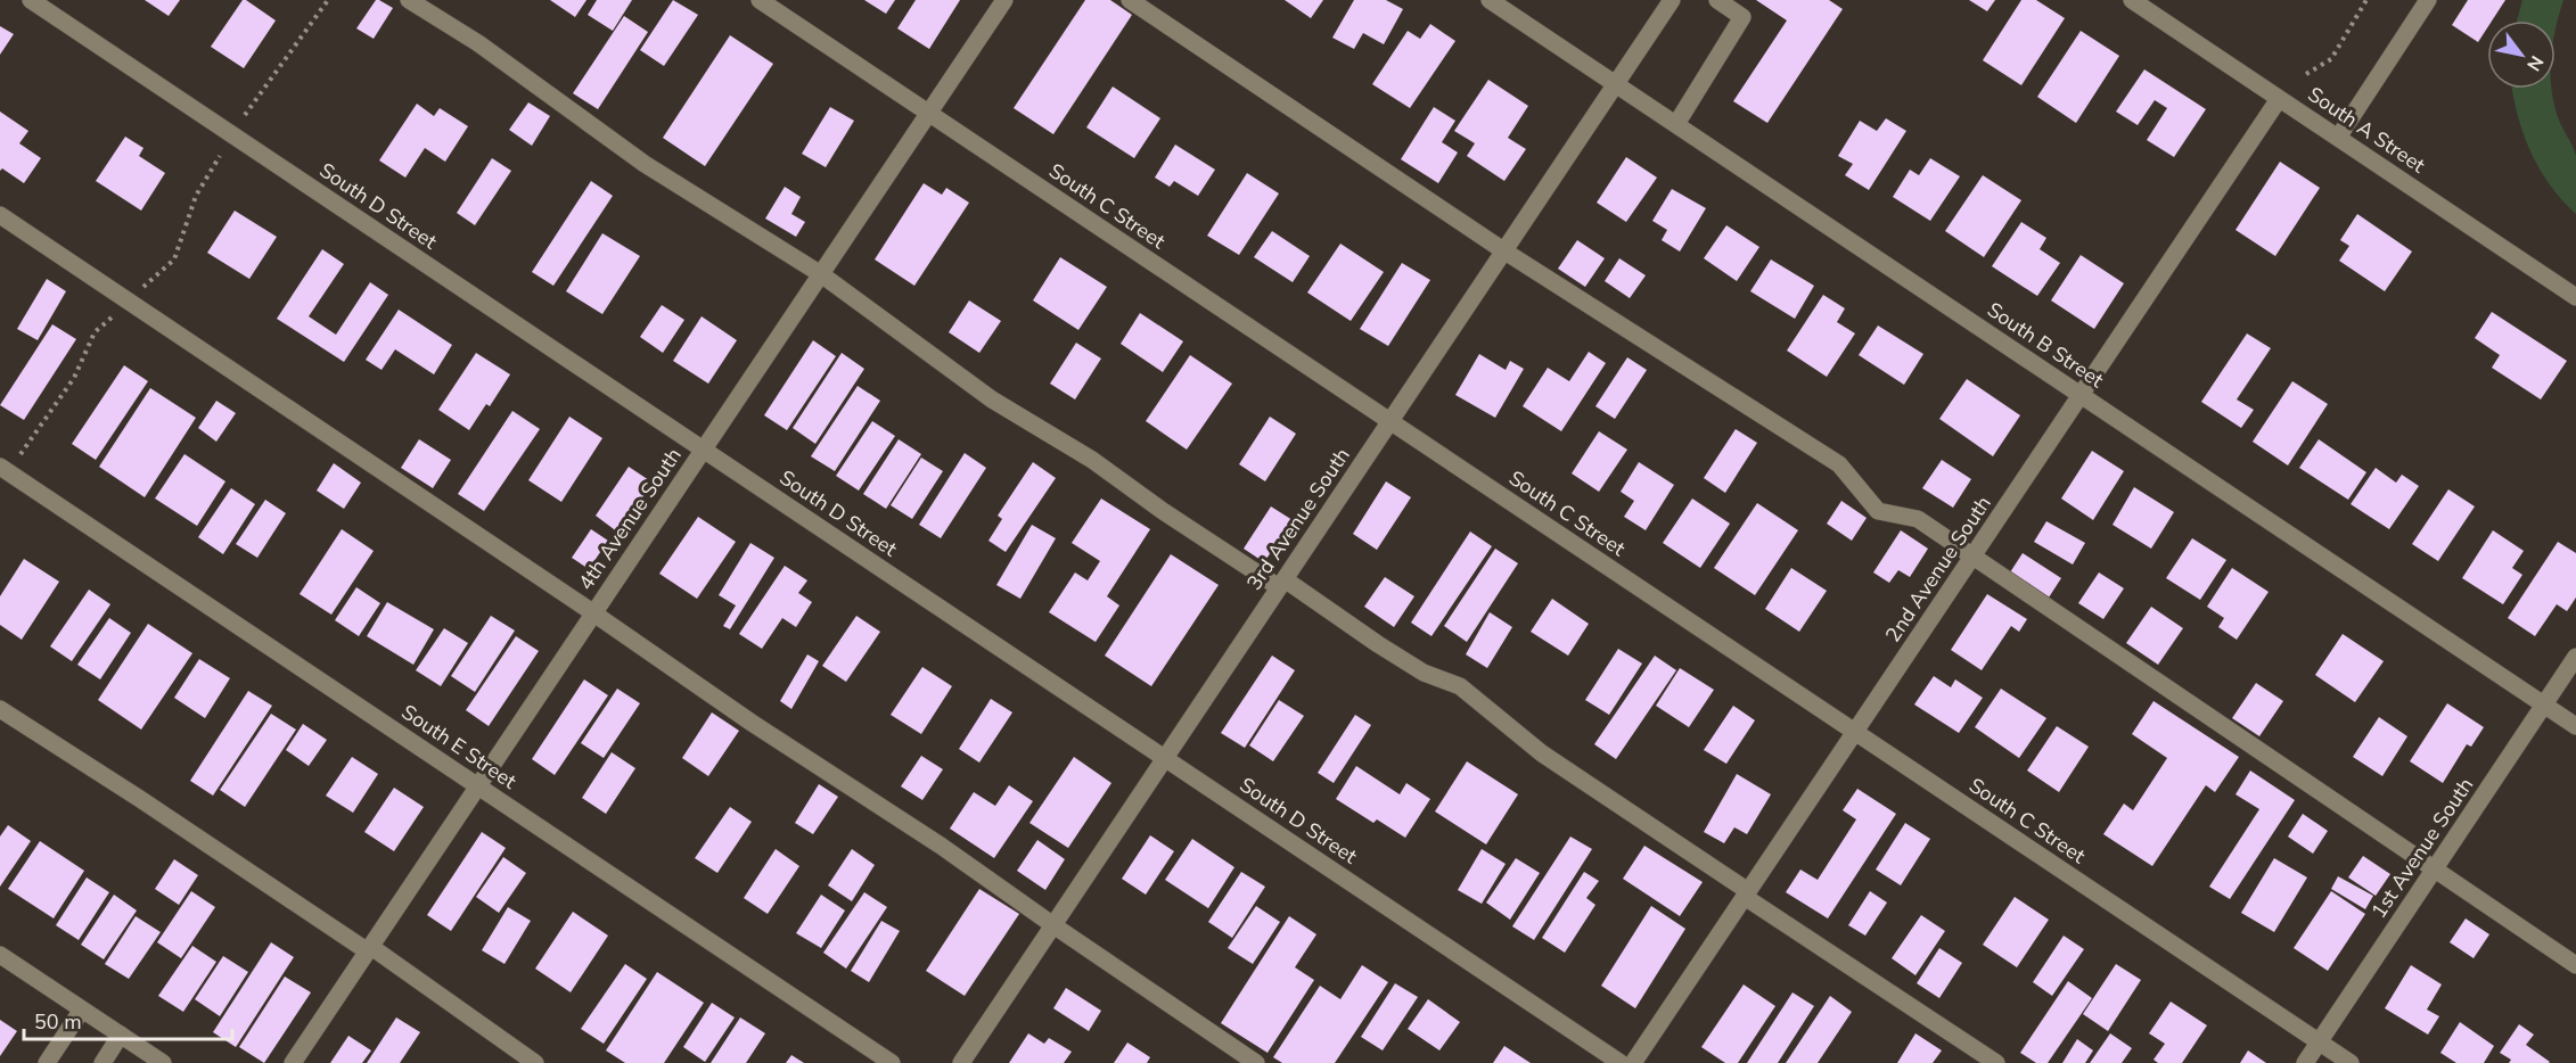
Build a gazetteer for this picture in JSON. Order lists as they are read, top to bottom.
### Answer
{
  "streets": {
    "street": [
      "South A Street",
      "South D Street",
      "South C Street",
      "South B Street",
      "4th Avenue South",
      "3rd Avenue South",
      "2nd Avenue South",
      "South E Street",
      "1st Avenue South"
    ]
  },
  "crossings": [
    ["South A Street", "2nd Avenue South"],
    ["South D Street", "4th Avenue South"],
    ["South D Street", "3rd Avenue South"],
    ["South C Street", "4th Avenue South"],
    ["South C Street", "3rd Avenue South"],
    ["South C Street", "2nd Avenue South"],
    ["South C Street", "1st Avenue South"],
    ["South B Street", "3rd Avenue South"],
    ["South B Street", "2nd Avenue South"],
    ["South B Street", "1st Avenue South"],
    ["4th Avenue South", "South E Street"]
  ],
  "scale_bar": "50 m",
  "north": "bottom right"
}
